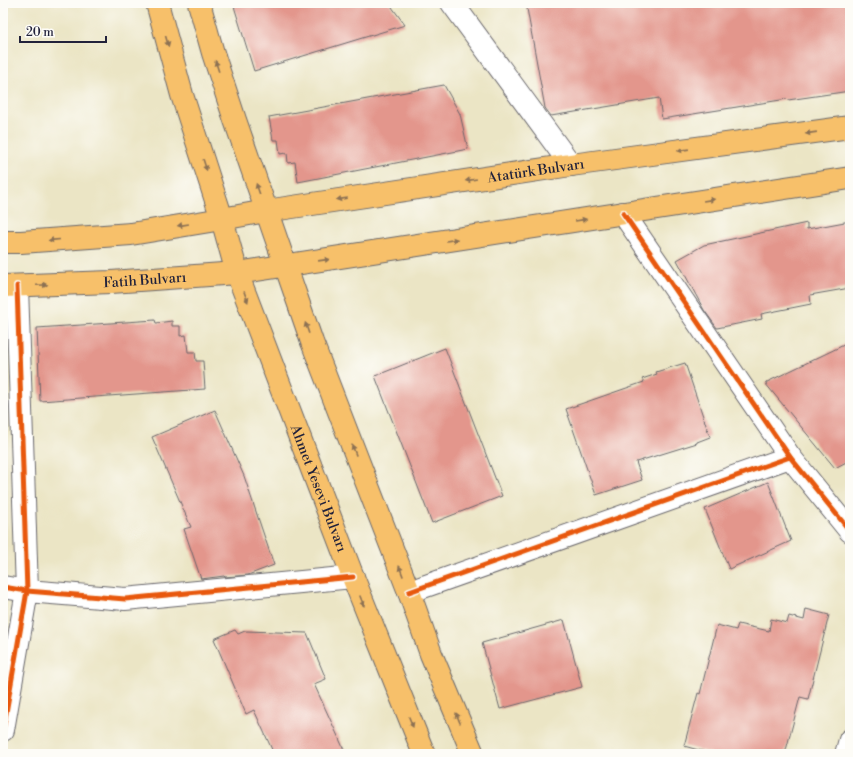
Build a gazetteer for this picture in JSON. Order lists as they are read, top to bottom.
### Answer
{
  "streets": {
    "main road": ["Atatürk Bulvarı", "Fatih Bulvarı", "Ahmet Yesevi Bulvarı"]
  },
  "crossings": [
    ["Atatürk Bulvarı", "Ahmet Yesevi Bulvarı"],
    ["Fatih Bulvarı", "Ahmet Yesevi Bulvarı"]
  ],
  "scale_bar": "20 m"
}
